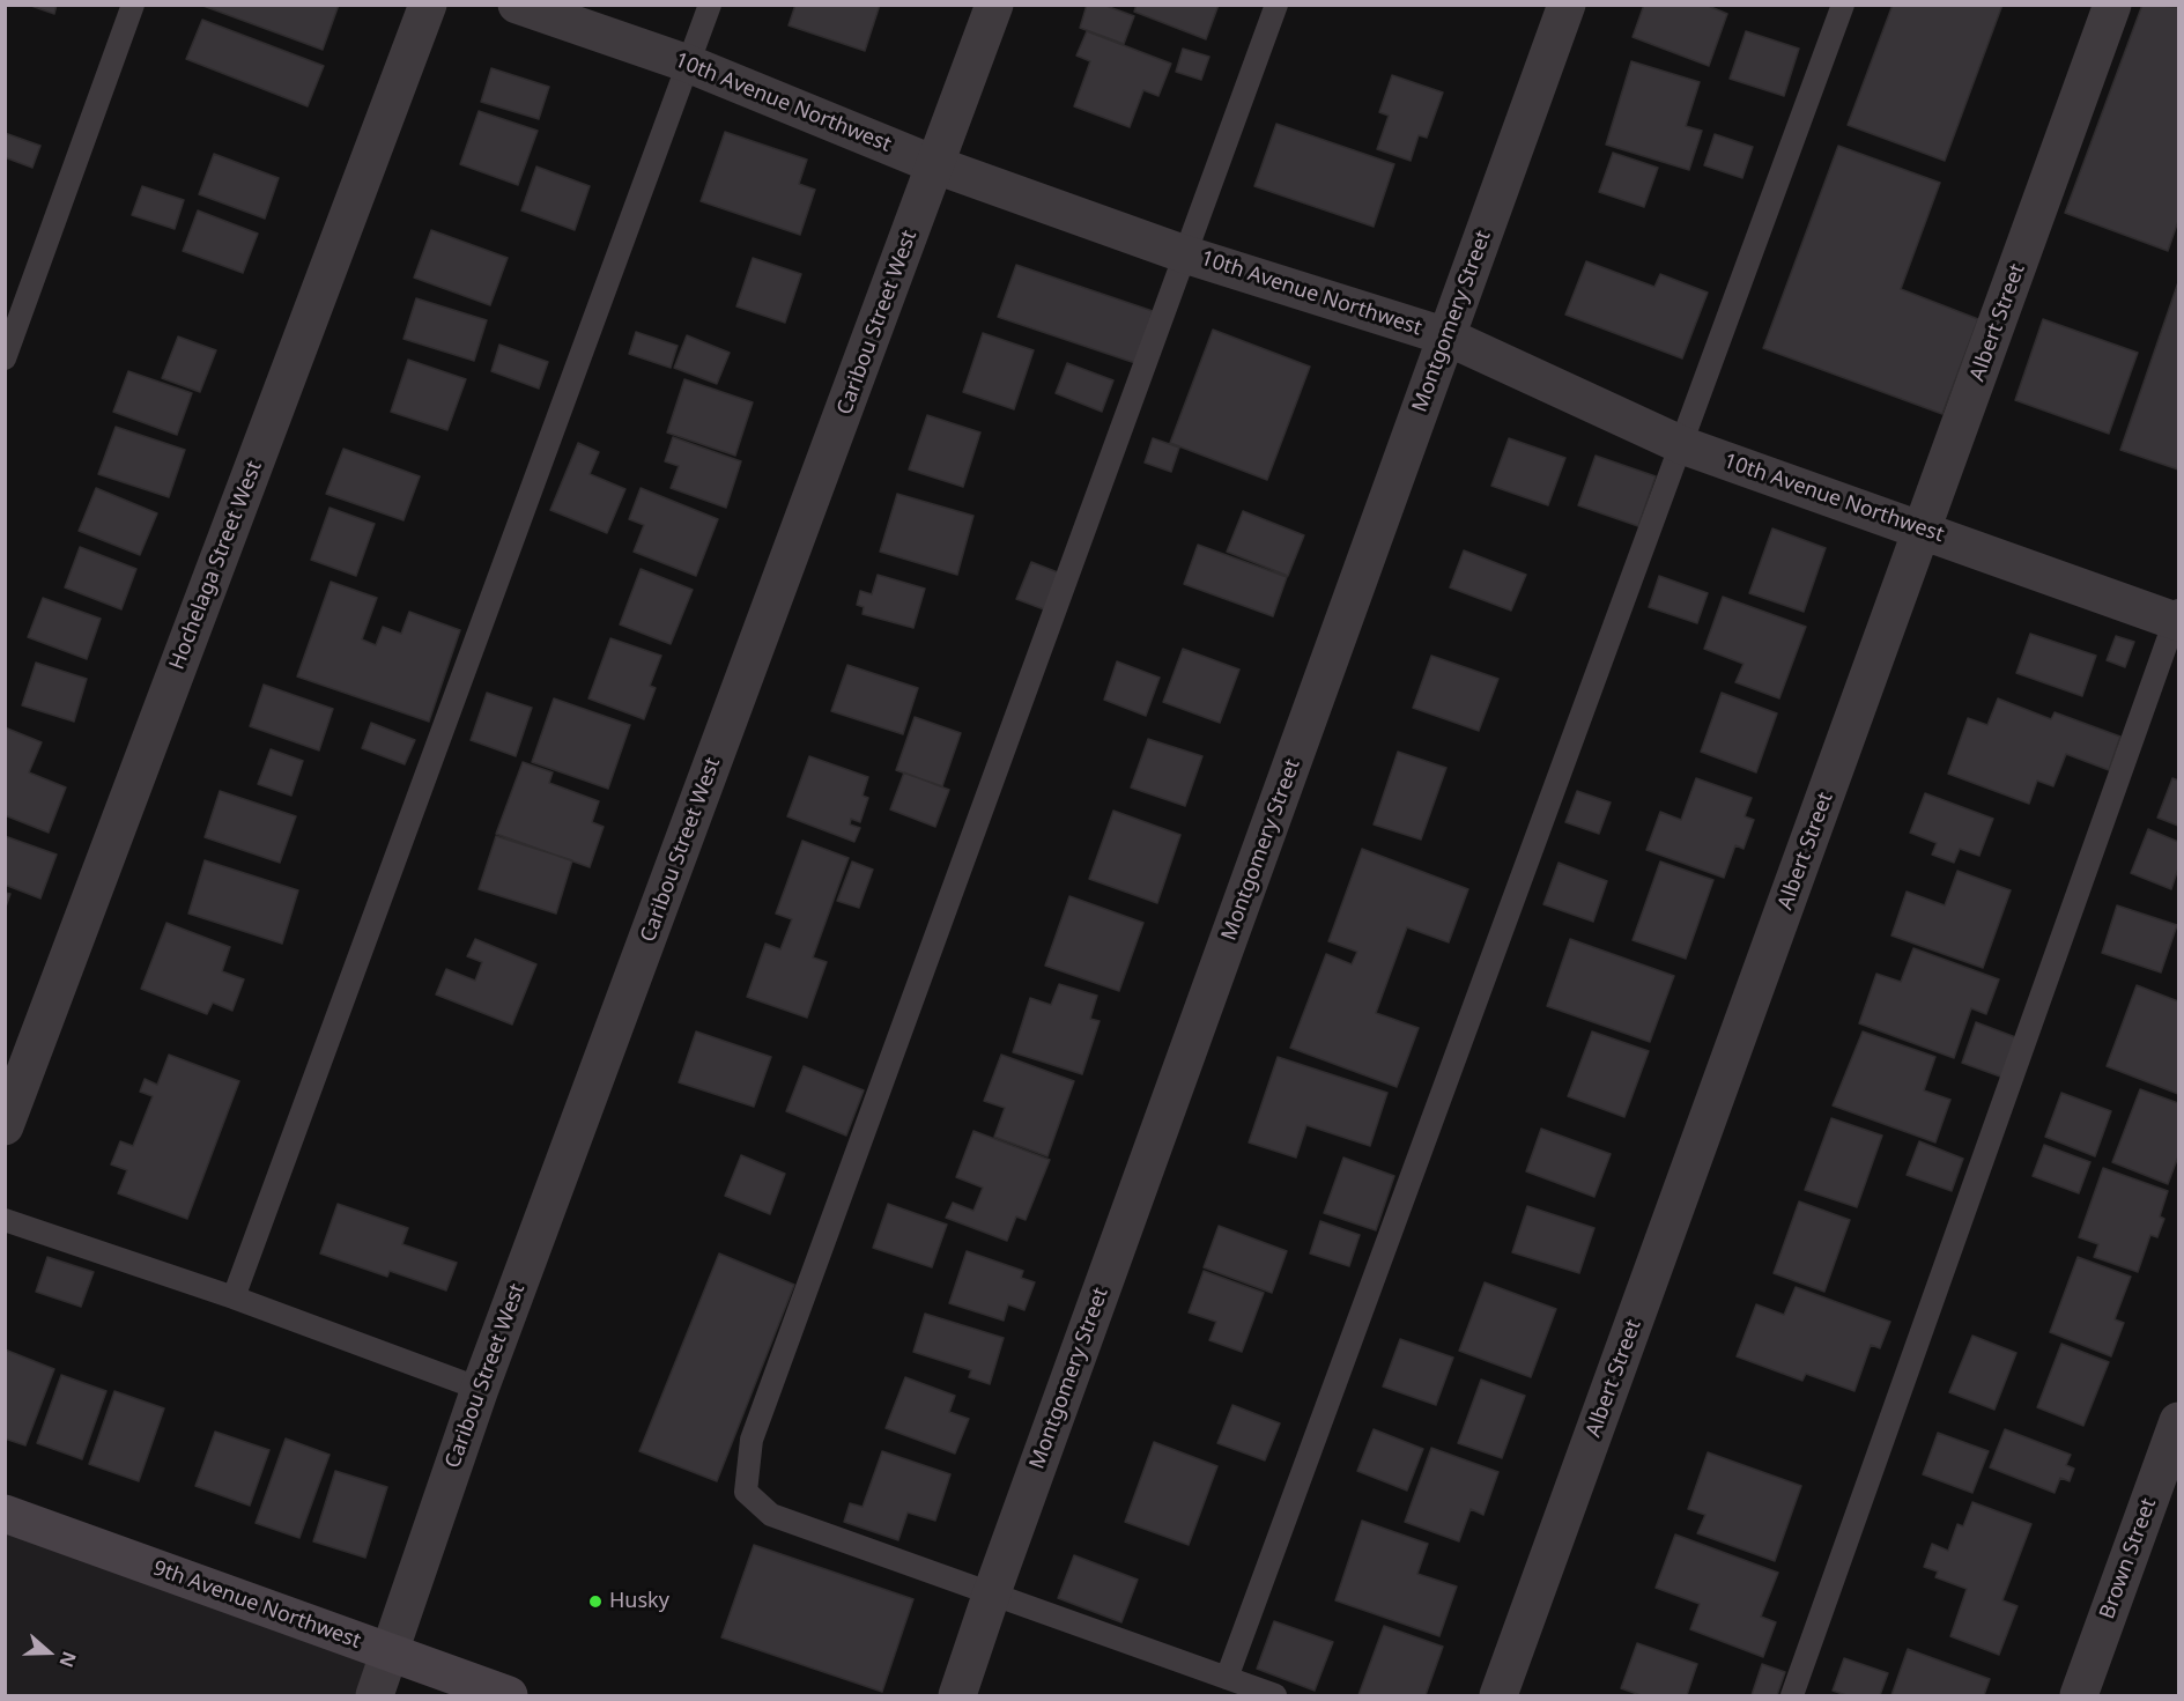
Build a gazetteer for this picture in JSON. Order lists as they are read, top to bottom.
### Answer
{
  "streets": {
    "main road": ["9th Avenue Northwest"],
    "street": [
      "10th Avenue Northwest",
      "Montgomery Street",
      "Caribou Street West",
      "Albert Street",
      "Hochelaga Street West",
      "Brown Street"
    ]
  },
  "crossings": [
    ["10th Avenue Northwest", "Montgomery Street"],
    ["10th Avenue Northwest", "Caribou Street West"],
    ["10th Avenue Northwest", "Albert Street"],
    ["Caribou Street West", "9th Avenue Northwest"]
  ],
  "places": ["Husky"],
  "north": "right"
}
